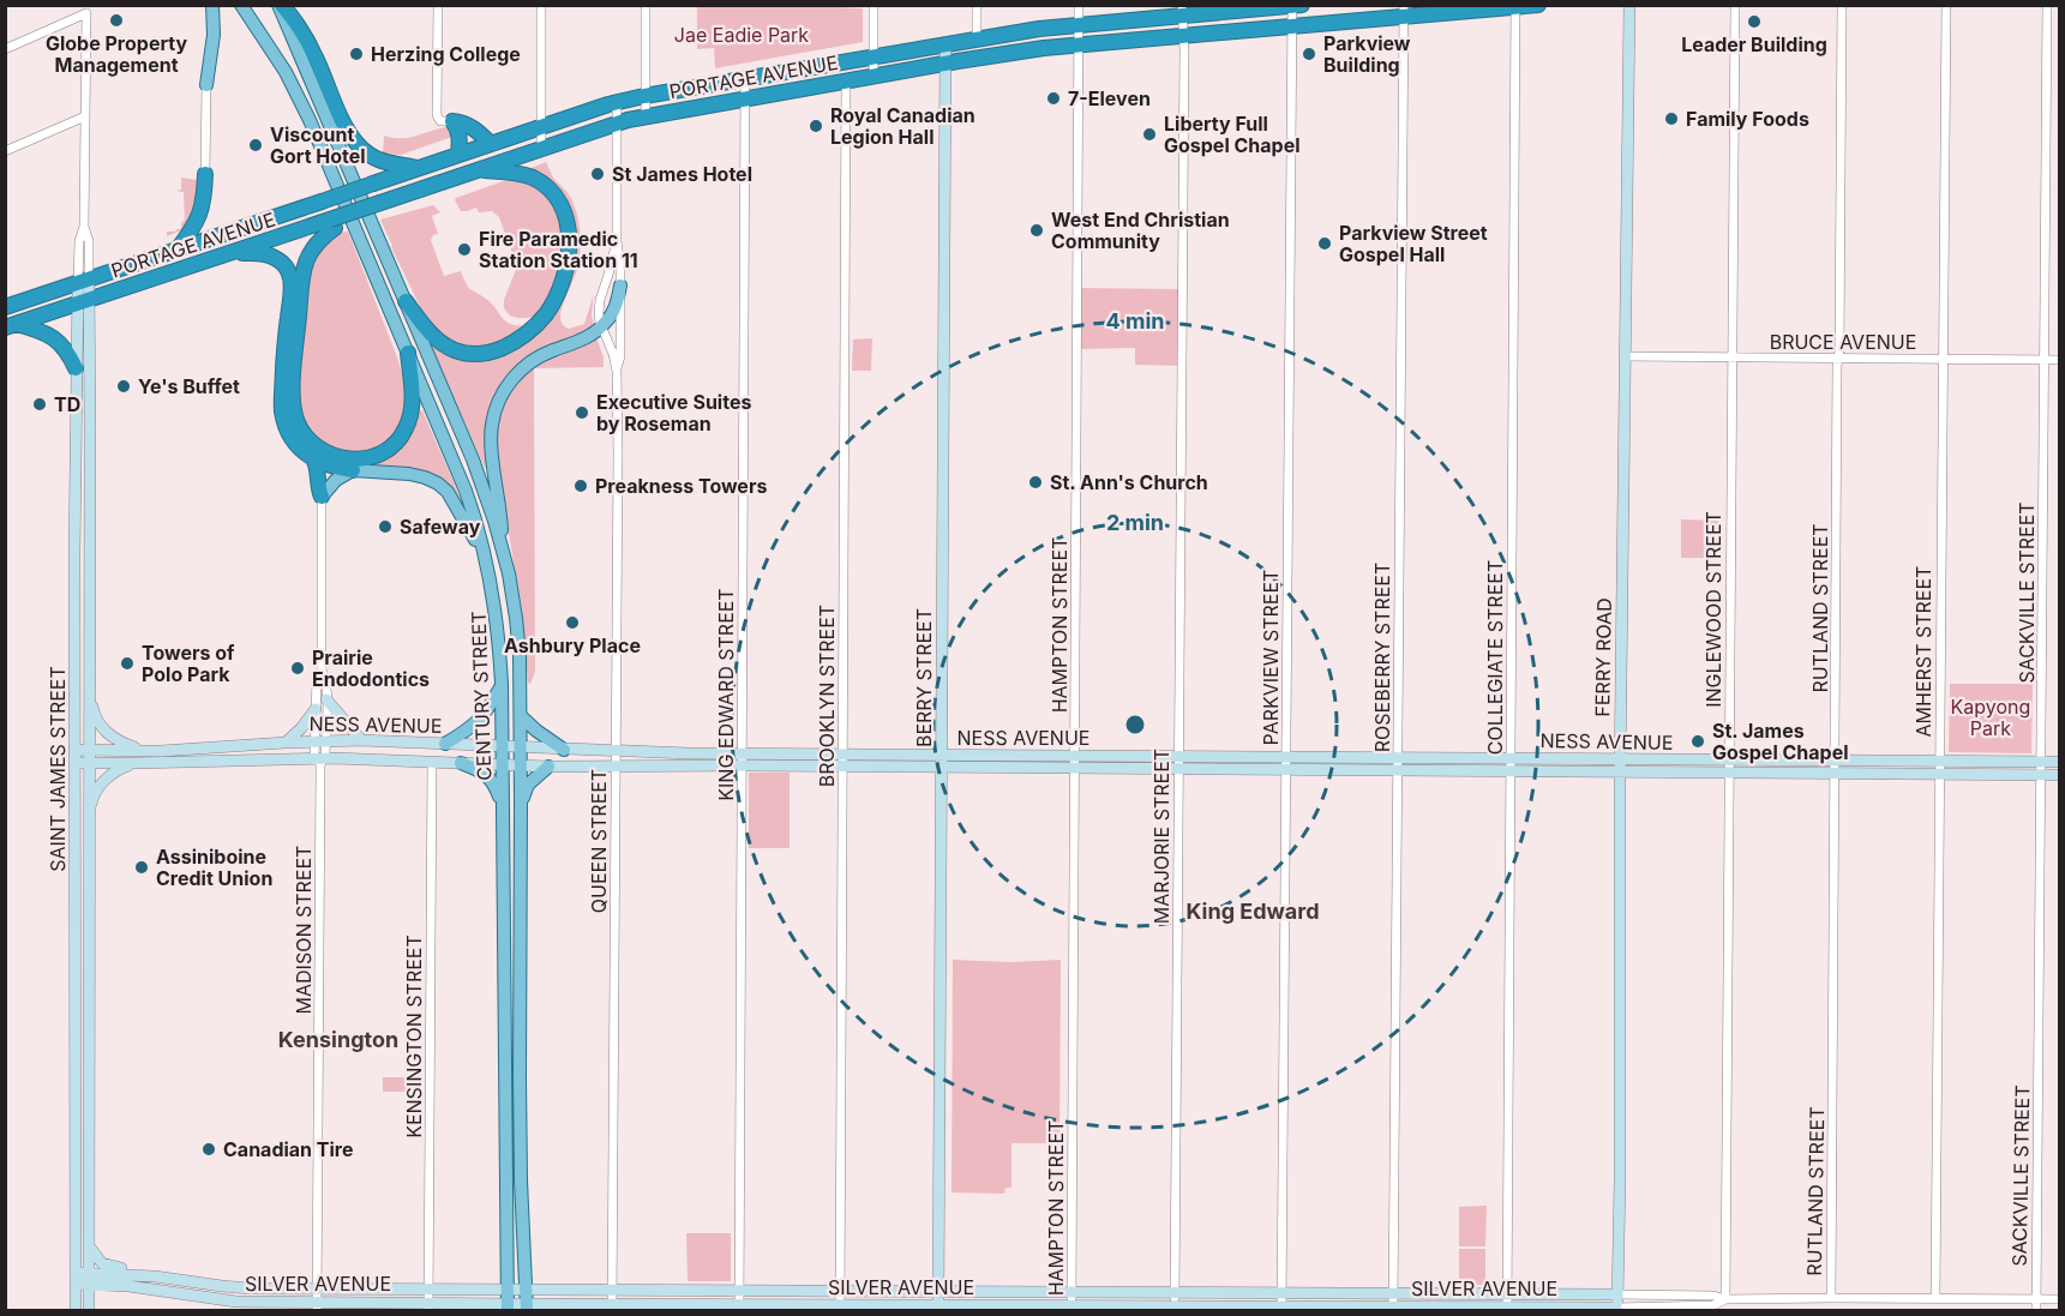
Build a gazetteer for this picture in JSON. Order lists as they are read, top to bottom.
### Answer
{
  "streets": {
    "highway": ["PORTAGE AVENUE"],
    "main road": [
      "FERRY ROAD",
      "BERRY STREET",
      "CENTURY STREET",
      "NESS AVENUE",
      "SAINT JAMES STREET",
      "SILVER AVENUE"
    ],
    "street": [
      "BRUCE AVENUE",
      "SACKVILLE STREET",
      "RUTLAND STREET",
      "INGLEWOOD STREET",
      "HAMPTON STREET",
      "AMHERST STREET",
      "PARKVIEW STREET",
      "ROSEBERRY STREET",
      "COLLEGIATE STREET",
      "KING EDWARD STREET",
      "BROOKLYN STREET",
      "MARJORIE STREET",
      "QUEEN STREET",
      "MADISON STREET",
      "KENSINGTON STREET"
    ]
  },
  "crossings": [
    ["PORTAGE AVENUE", "HAMPTON STREET"],
    ["PORTAGE AVENUE", "PARKVIEW STREET"],
    ["PORTAGE AVENUE", "ROSEBERRY STREET"],
    ["PORTAGE AVENUE", "COLLEGIATE STREET"],
    ["PORTAGE AVENUE", "BERRY STREET"],
    ["PORTAGE AVENUE", "KING EDWARD STREET"],
    ["PORTAGE AVENUE", "BROOKLYN STREET"],
    ["PORTAGE AVENUE", "SAINT JAMES STREET"],
    ["PORTAGE AVENUE", "MARJORIE STREET"],
    ["PORTAGE AVENUE", "QUEEN STREET"],
    ["BRUCE AVENUE", "SACKVILLE STREET"],
    ["BRUCE AVENUE", "RUTLAND STREET"],
    ["BRUCE AVENUE", "INGLEWOOD STREET"],
    ["BRUCE AVENUE", "AMHERST STREET"],
    ["BRUCE AVENUE", "FERRY ROAD"],
    ["SACKVILLE STREET", "NESS AVENUE"],
    ["SACKVILLE STREET", "SILVER AVENUE"],
    ["RUTLAND STREET", "NESS AVENUE"],
    ["RUTLAND STREET", "SILVER AVENUE"],
    ["INGLEWOOD STREET", "NESS AVENUE"],
    ["INGLEWOOD STREET", "SILVER AVENUE"],
    ["HAMPTON STREET", "NESS AVENUE"],
    ["HAMPTON STREET", "SILVER AVENUE"],
    ["AMHERST STREET", "NESS AVENUE"],
    ["AMHERST STREET", "SILVER AVENUE"],
    ["PARKVIEW STREET", "NESS AVENUE"],
    ["PARKVIEW STREET", "SILVER AVENUE"],
    ["ROSEBERRY STREET", "NESS AVENUE"],
    ["ROSEBERRY STREET", "SILVER AVENUE"],
    ["COLLEGIATE STREET", "NESS AVENUE"],
    ["COLLEGIATE STREET", "SILVER AVENUE"],
    ["FERRY ROAD", "NESS AVENUE"],
    ["FERRY ROAD", "SILVER AVENUE"],
    ["BERRY STREET", "NESS AVENUE"],
    ["BERRY STREET", "SILVER AVENUE"],
    ["KING EDWARD STREET", "NESS AVENUE"],
    ["KING EDWARD STREET", "SILVER AVENUE"],
    ["CENTURY STREET", "NESS AVENUE"],
    ["CENTURY STREET", "MADISON STREET"],
    ["CENTURY STREET", "SILVER AVENUE"],
    ["BROOKLYN STREET", "NESS AVENUE"],
    ["BROOKLYN STREET", "SILVER AVENUE"],
    ["NESS AVENUE", "SAINT JAMES STREET"],
    ["NESS AVENUE", "MARJORIE STREET"],
    ["NESS AVENUE", "QUEEN STREET"],
    ["NESS AVENUE", "MADISON STREET"],
    ["NESS AVENUE", "KENSINGTON STREET"],
    ["SAINT JAMES STREET", "SILVER AVENUE"],
    ["MARJORIE STREET", "SILVER AVENUE"],
    ["QUEEN STREET", "SILVER AVENUE"],
    ["MADISON STREET", "SILVER AVENUE"],
    ["KENSINGTON STREET", "SILVER AVENUE"]
  ],
  "districts": ["King Edward", "Kensington"],
  "parks": ["Jae Eadie Park", "Kapyong Park"],
  "places": [
    "Globe Property Management",
    "Leader Building",
    "Herzing College",
    "Parkview Building",
    "7-Eleven",
    "Family Foods",
    "Royal Canadian Legion Hall",
    "Liberty Full Gospel Chapel",
    "Viscount Gort Hotel",
    "St James Hotel",
    "West End Christian Community",
    "Parkview Street Gospel Hall",
    "Fire Paramedic Station Station 11",
    "Ye's Buffet",
    "TD",
    "Executive Suites by Roseman",
    "St. Ann's Church",
    "Preakness Towers",
    "Safeway",
    "Ashbury Place",
    "Towers of Polo Park",
    "Prairie Endodontics",
    "St. James Gospel Chapel",
    "Assiniboine Credit Union",
    "Canadian Tire"
  ],
  "rings": ["4 min", "2 min"]
}
